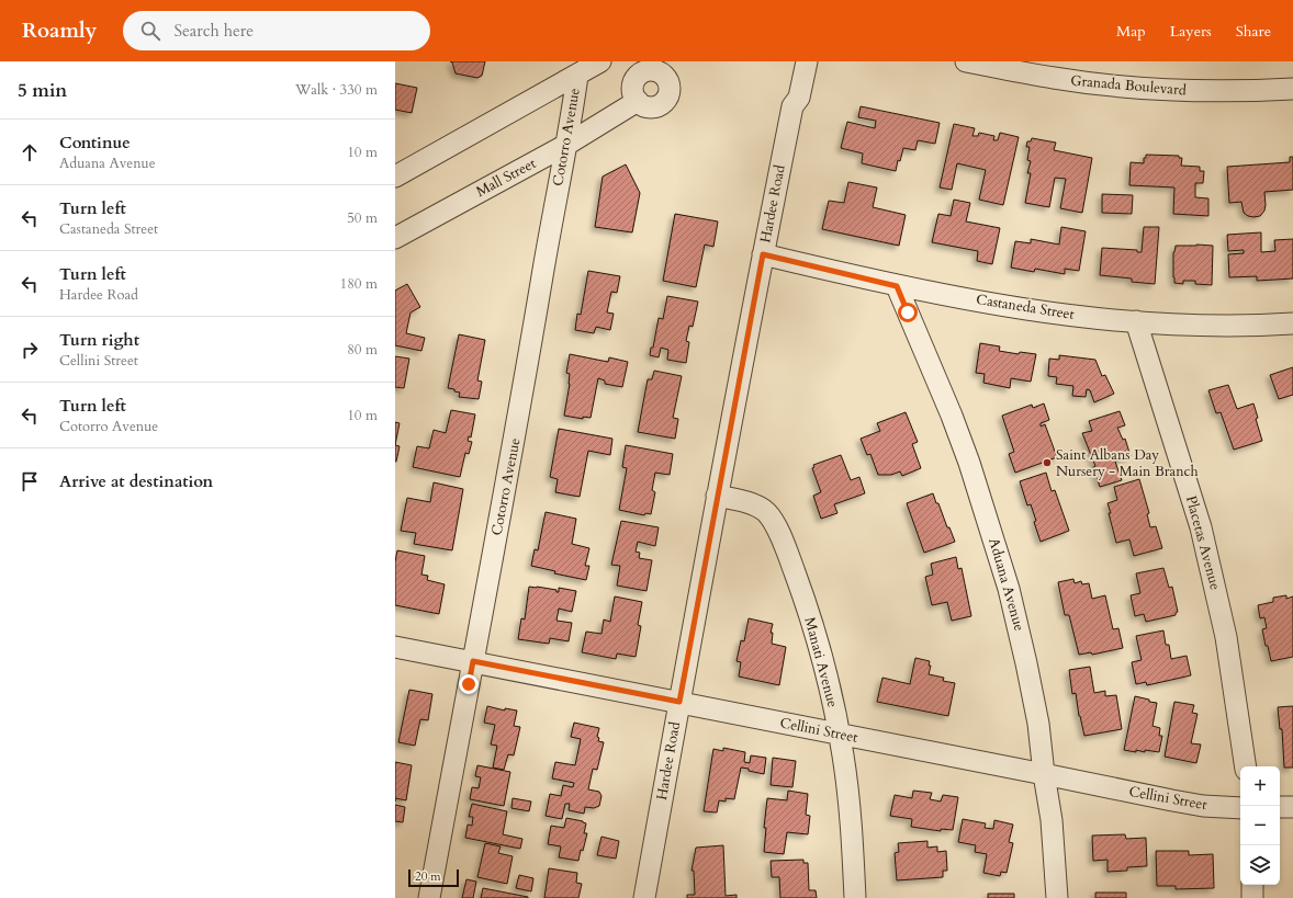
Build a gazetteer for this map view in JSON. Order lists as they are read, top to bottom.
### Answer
{
  "streets": {
    "street": [
      "Granada Boulevard",
      "Cotorro Avenue",
      "Mall Street",
      "Hardee Road",
      "Castaneda Street",
      "Placetas Avenue",
      "Aduana Avenue",
      "Manati Avenue",
      "Cellini Street"
    ]
  },
  "crossings": [
    ["Cotorro Avenue", "Mall Street"],
    ["Cotorro Avenue", "Cellini Street"],
    ["Hardee Road", "Castaneda Street"],
    ["Hardee Road", "Manati Avenue"],
    ["Hardee Road", "Cellini Street"],
    ["Castaneda Street", "Placetas Avenue"],
    ["Castaneda Street", "Aduana Avenue"],
    ["Aduana Avenue", "Cellini Street"],
    ["Manati Avenue", "Cellini Street"]
  ],
  "places": ["Saint Albans Day Nursery - Main Branch"],
  "scale_bar": "20 m",
  "page": {
    "header": "Roamly",
    "search": "Search here",
    "nav": ["Map", "Layers", "Share"],
    "heading": ["5 min", "Walk · 330 m"],
    "list": [
      ["Continue", "Aduana Avenue", "10 m"],
      ["Turn left", "Castaneda Street", "50 m"],
      ["Turn left", "Hardee Road", "180 m"],
      ["Turn right", "Cellini Street", "80 m"],
      ["Turn left", "Cotorro Avenue", "10 m"],
      "Arrive at destination"
    ],
    "map_buttons": ["+", "−"],
    "scale": "20 m"
  }
}
